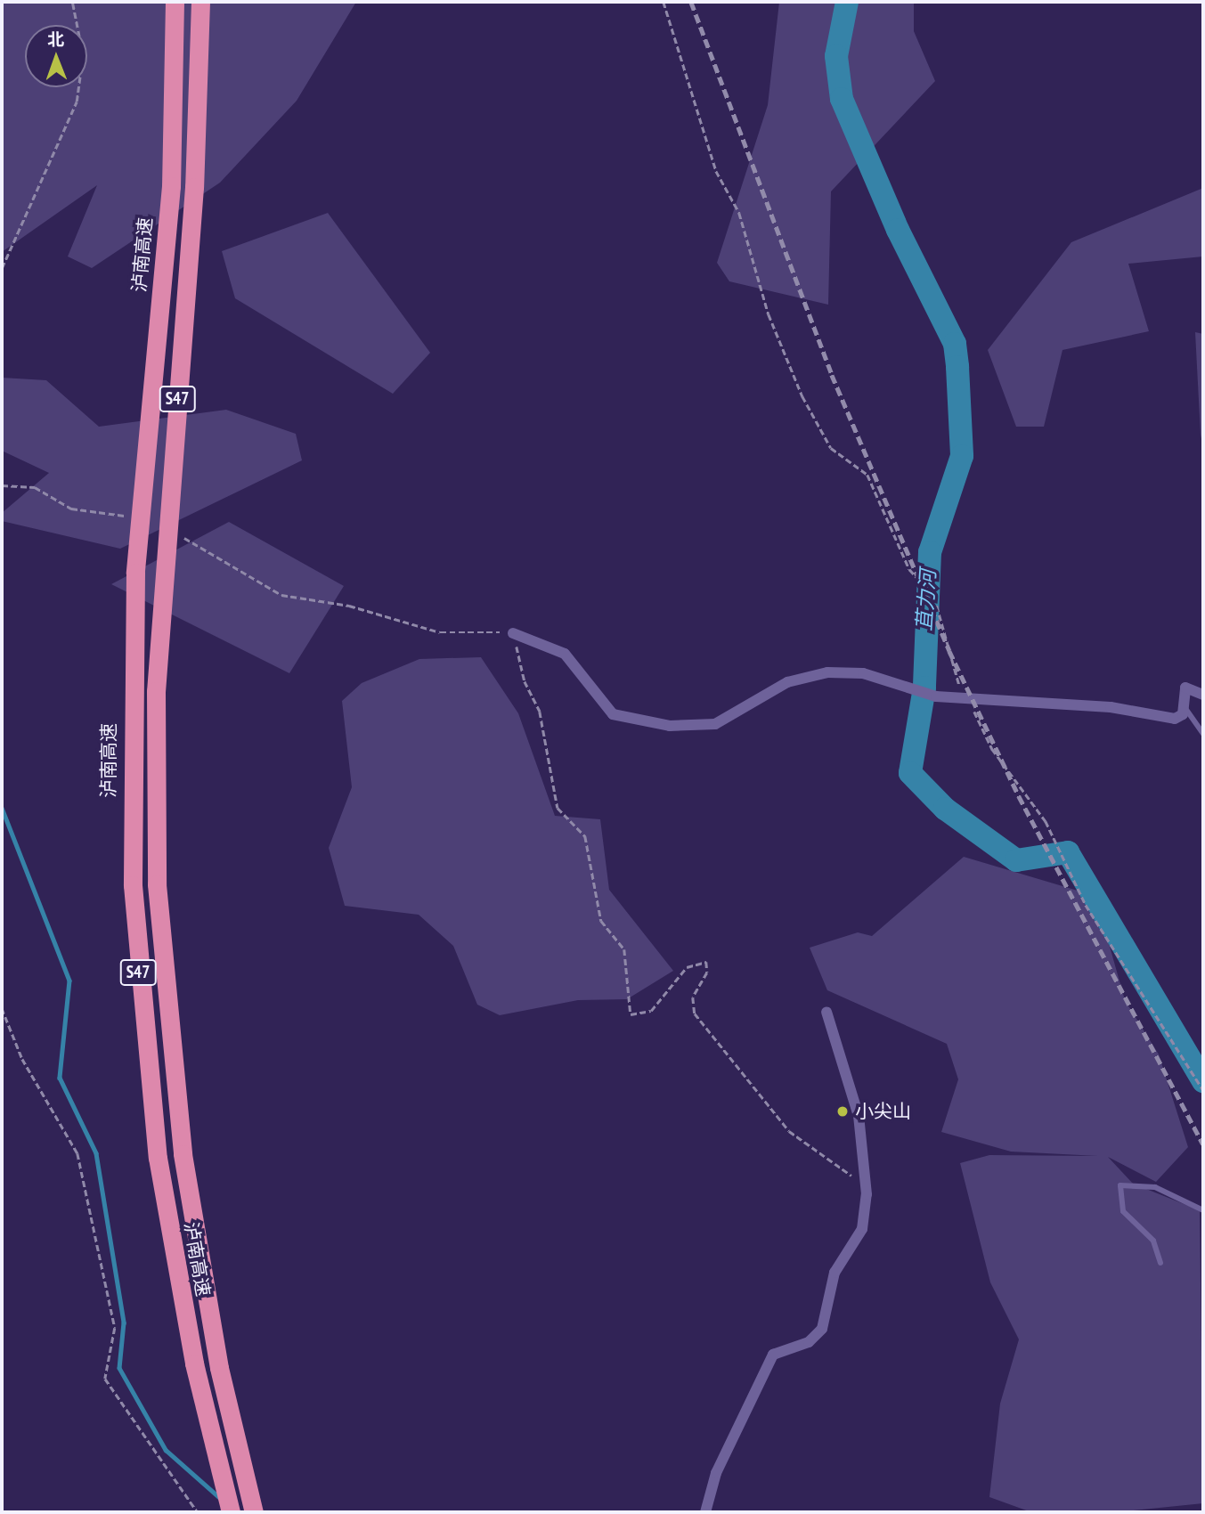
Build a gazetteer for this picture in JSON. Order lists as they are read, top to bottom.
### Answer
{
  "streets": {
    "highway": ["泸南高速", "S47"]
  },
  "water": ["苴力河"],
  "places": ["小尖山"],
  "north": "top"
}
